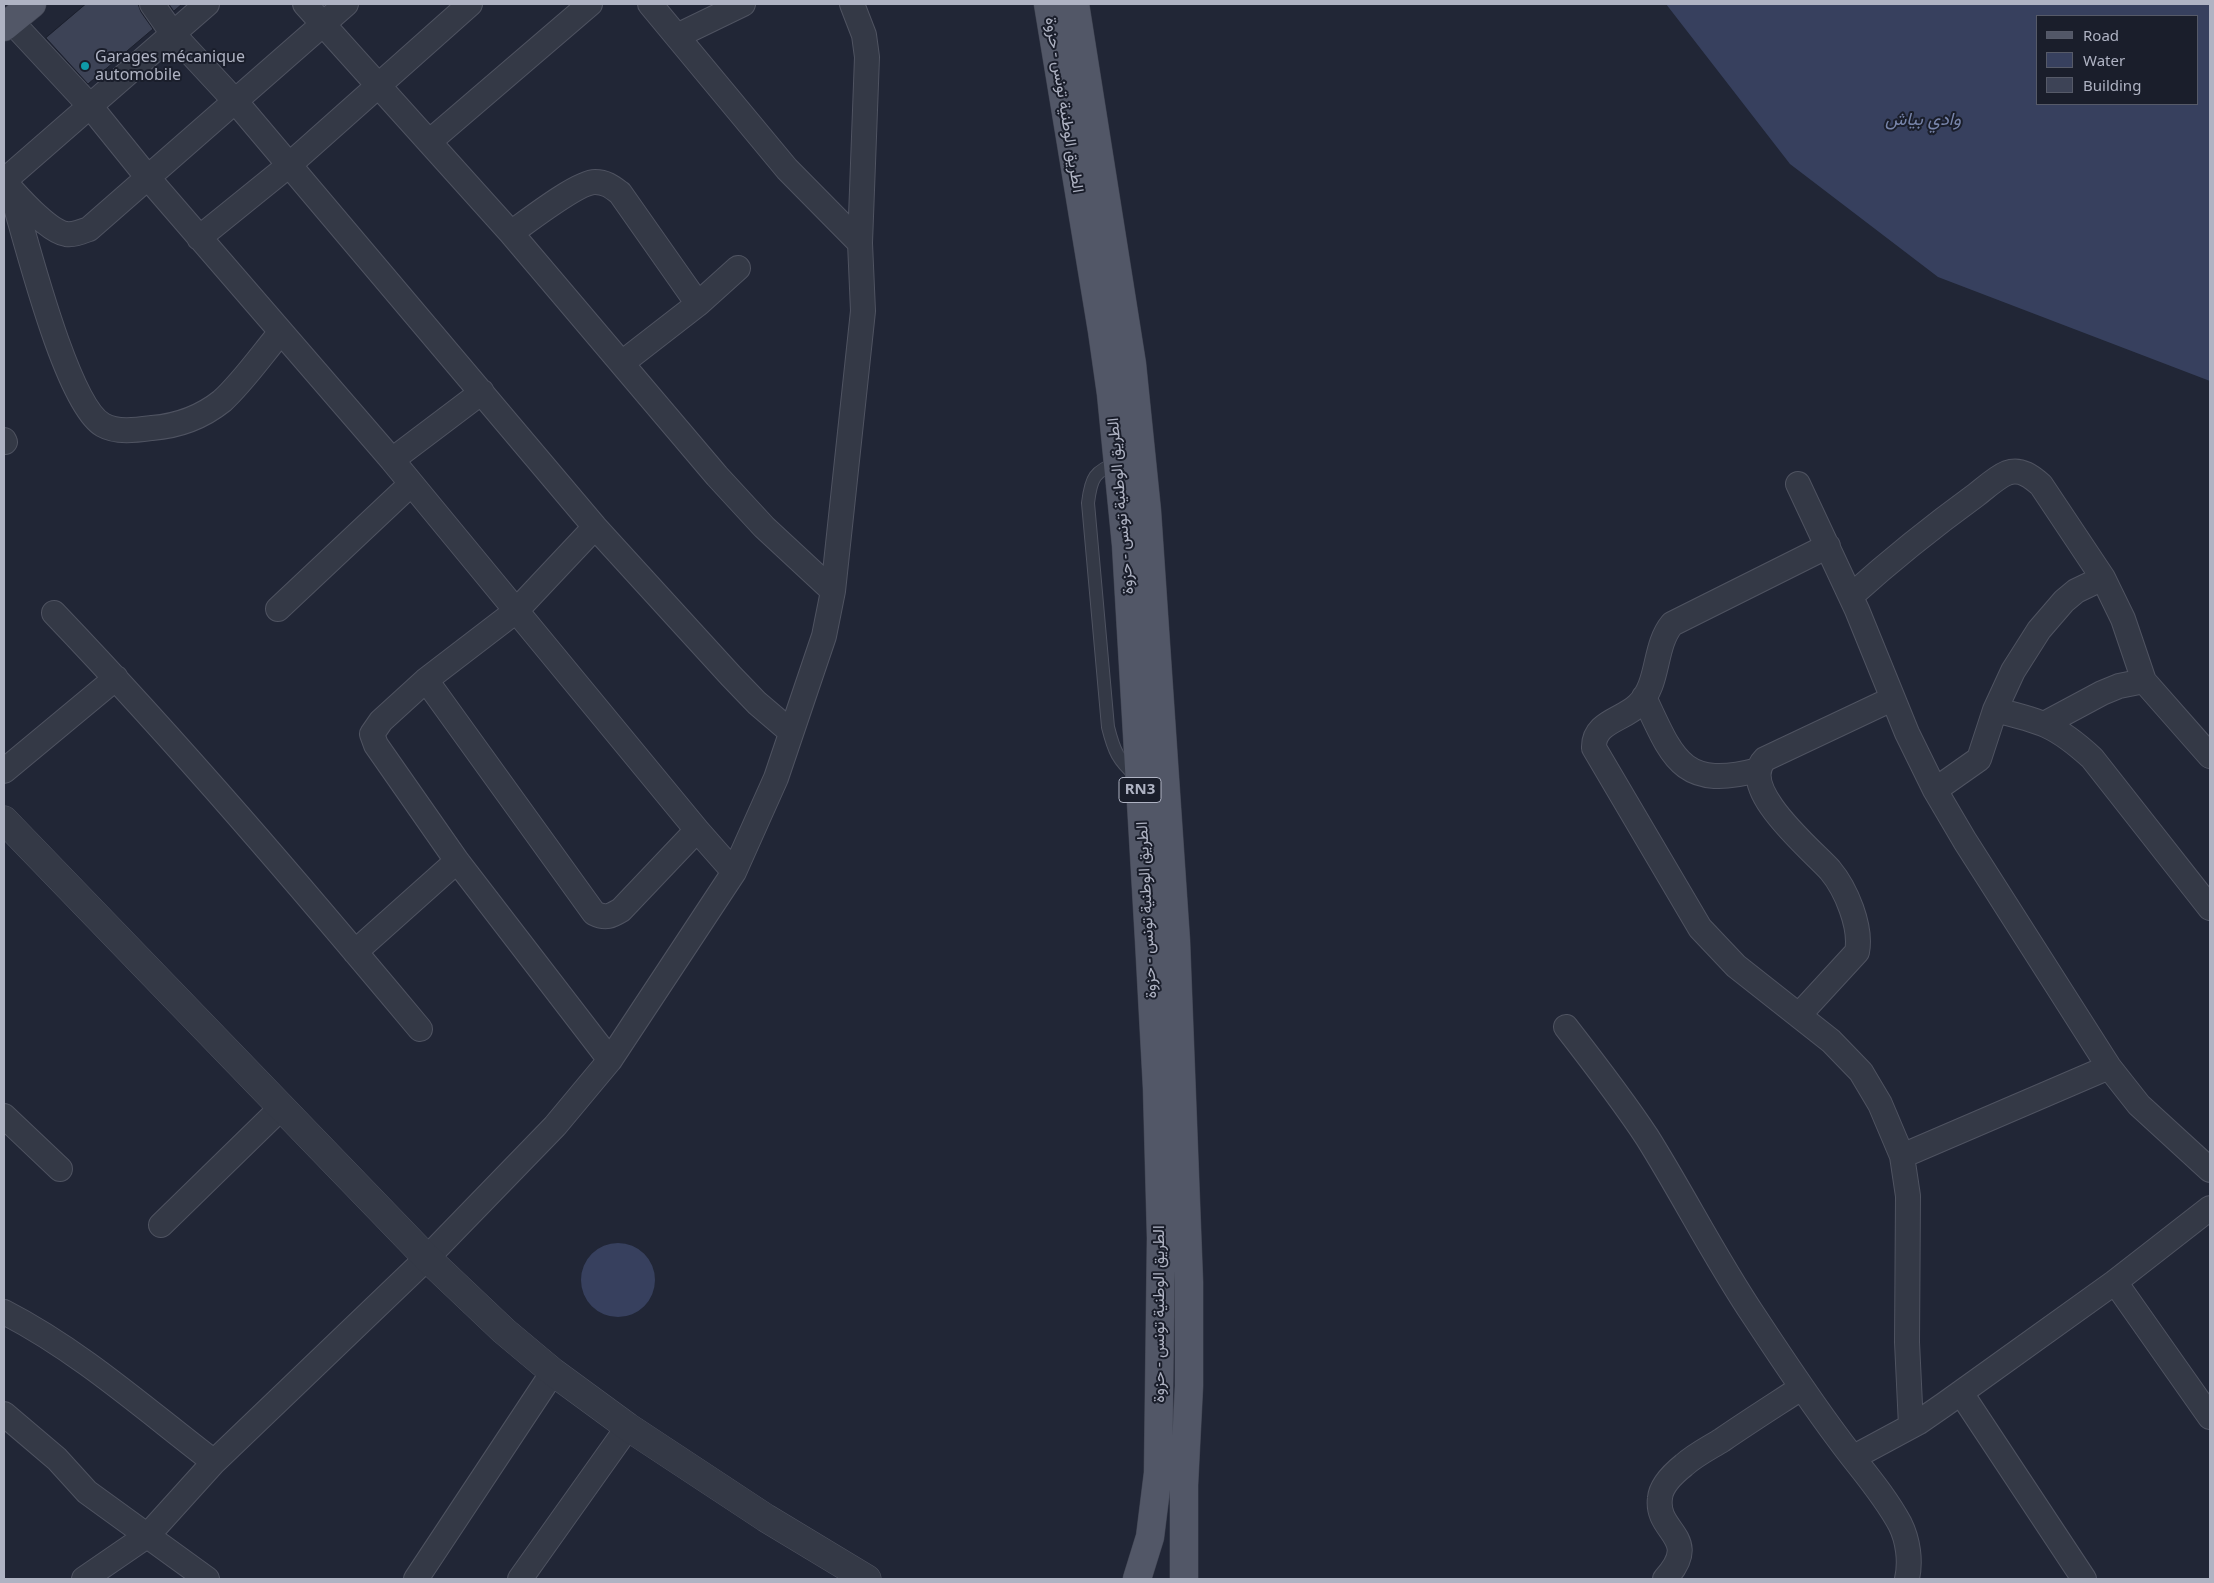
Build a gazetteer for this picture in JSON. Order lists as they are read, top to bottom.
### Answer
{
  "streets": {
    "main road": ["الطريق الوطنية تونس - حزوة", "RN3"]
  },
  "water": ["وادي بياش"],
  "places": ["Garages mécanique automobile"],
  "legend": ["Road", "Water", "Building"]
}
